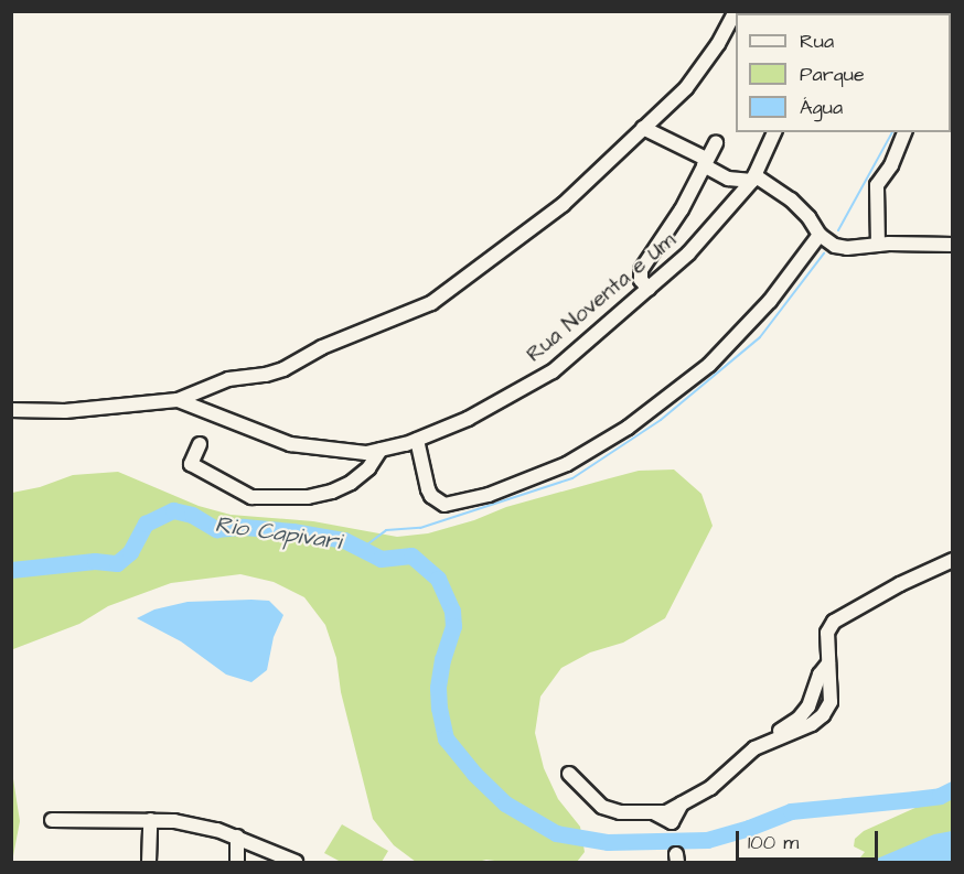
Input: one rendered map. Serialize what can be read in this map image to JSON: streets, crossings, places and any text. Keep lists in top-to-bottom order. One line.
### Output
{"streets":{"street":["Rua Noventa e Um"]},"water":["Rio Capivari"],"legend":["Rua","Parque","Água"],"scale_bar":"100 m"}
